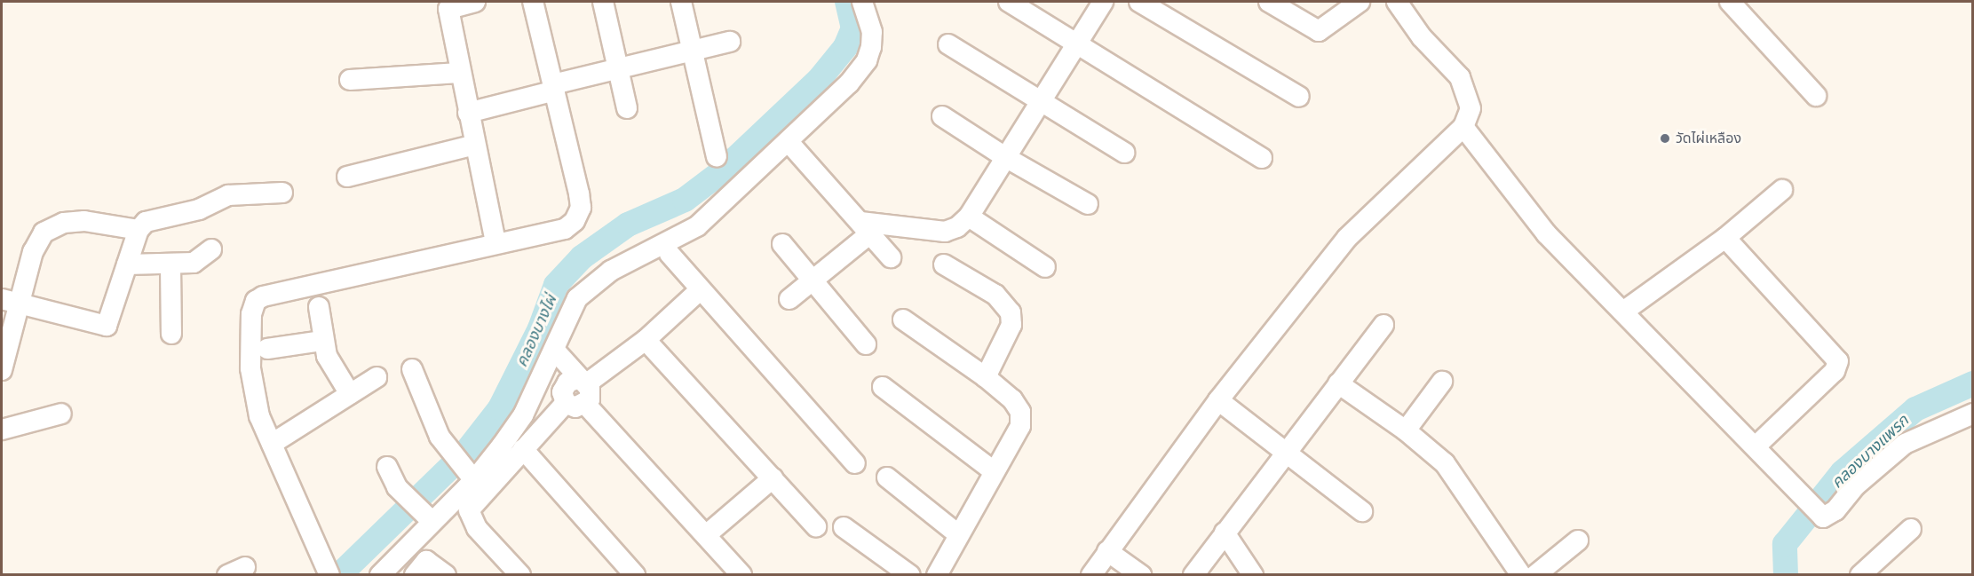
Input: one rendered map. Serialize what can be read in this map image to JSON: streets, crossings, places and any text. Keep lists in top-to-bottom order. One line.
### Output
{"water":["คลองบางไผ่","คลองบางแพรก"],"places":["วัดไผ่เหลือง"]}
